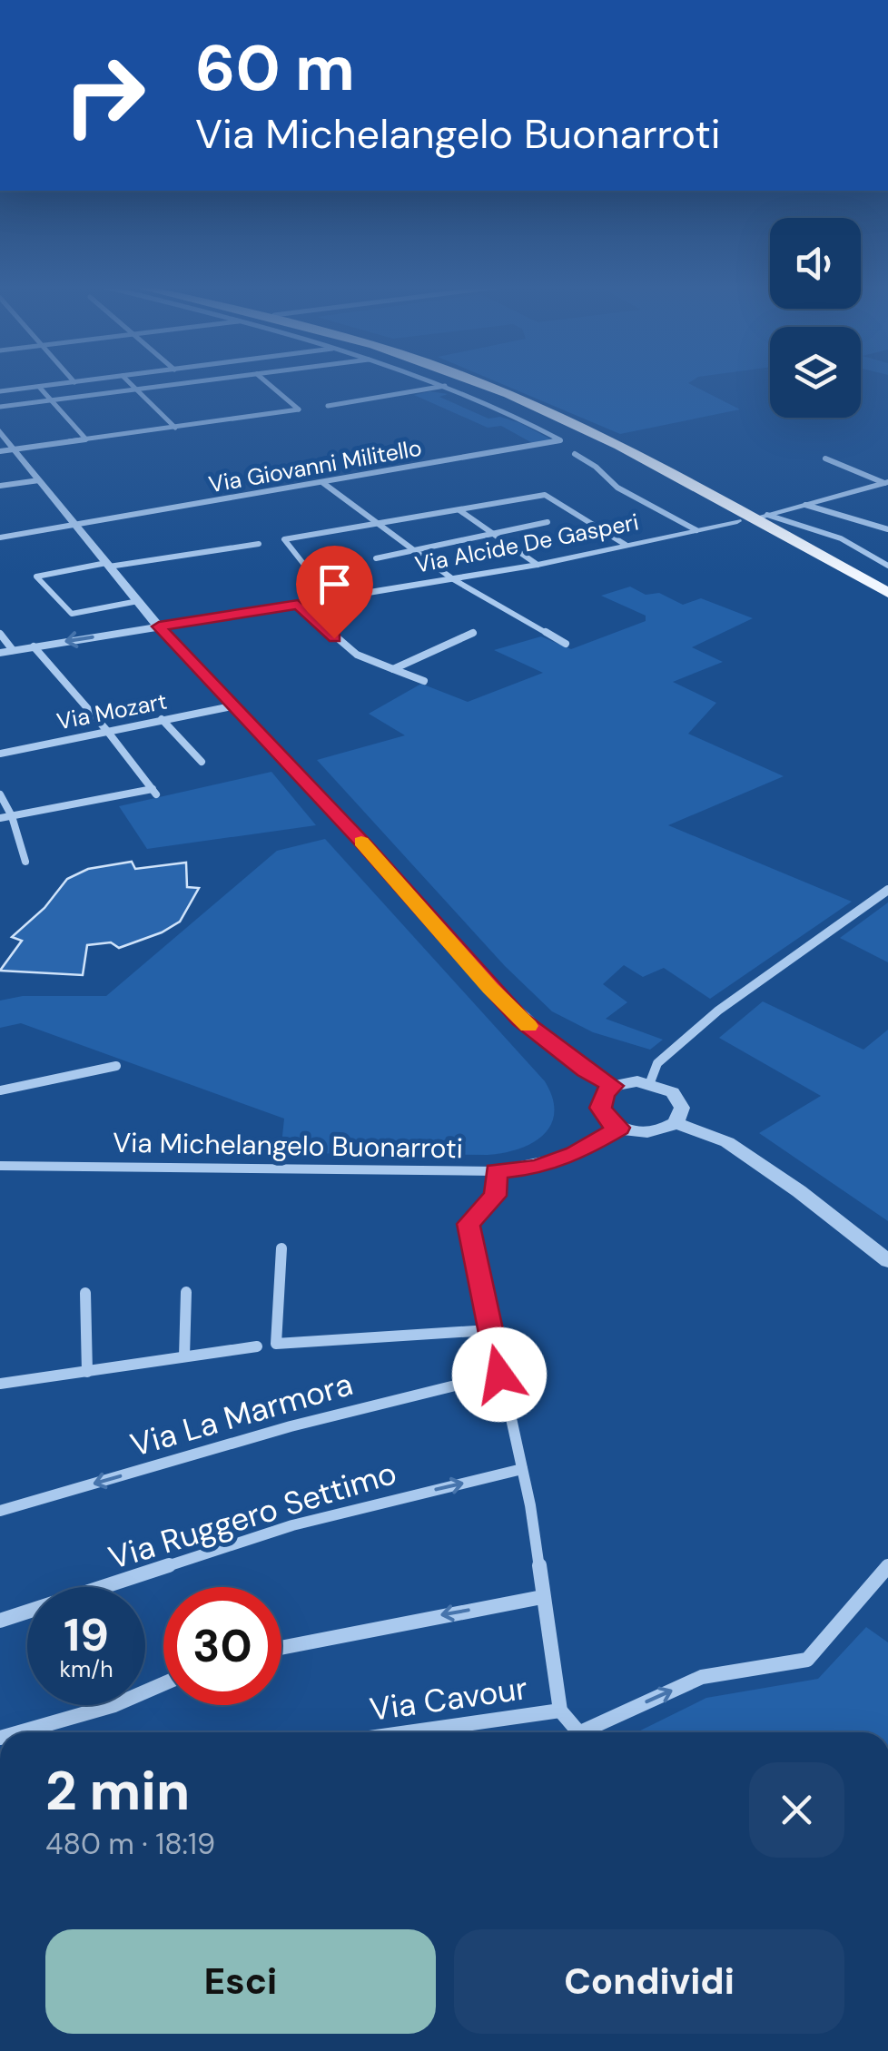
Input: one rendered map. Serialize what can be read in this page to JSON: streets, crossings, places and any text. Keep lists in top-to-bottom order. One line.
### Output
{"streets":{"street":["Via Giovanni Militello","Via Alcide De Gasperi","Via Mozart","Via Michelangelo Buonarroti","Via La Marmora","Via Ruggero Settimo","Via Cavour"]},"one_way":["Via La Marmora","Via Ruggero Settimo"],"page":{"turn":["60 m","Via Michelangelo Buonarroti"],"speed":"19 km/h","limit":"30","heading":["2 min","480 m · 18:19"],"buttons":["Esci","Condividi"]}}
